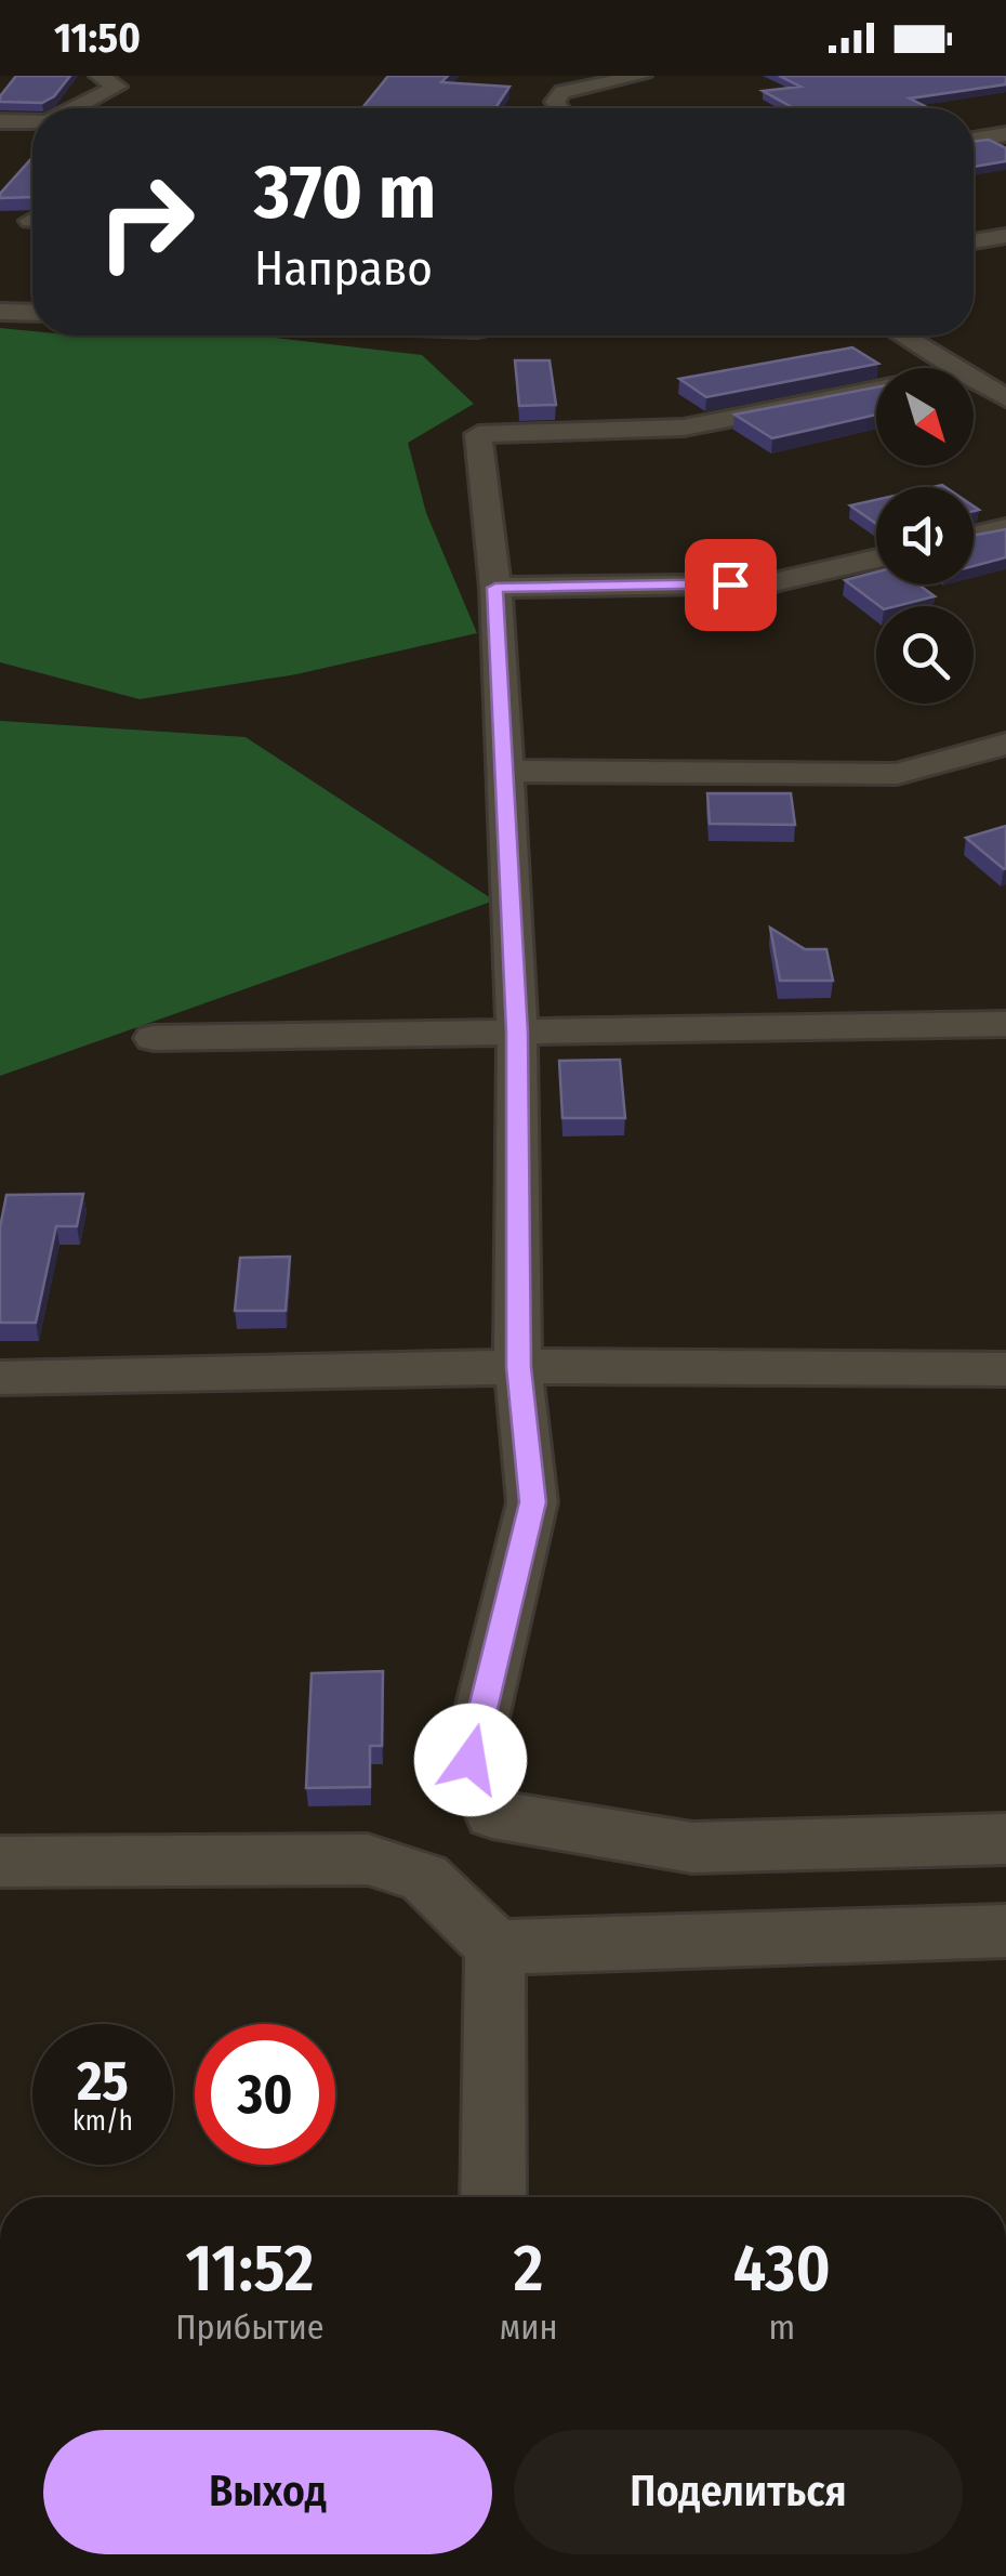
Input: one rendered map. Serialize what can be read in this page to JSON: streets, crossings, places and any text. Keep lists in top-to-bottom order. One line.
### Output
{"north":"bottom right","page":{"status":"11:50","turn":["370 m","Направо"],"speed":"25 km/h","limit":"30","eta":["11:52","Прибытие","2","мин","430","m"],"buttons":["Выход","Поделиться"]}}
